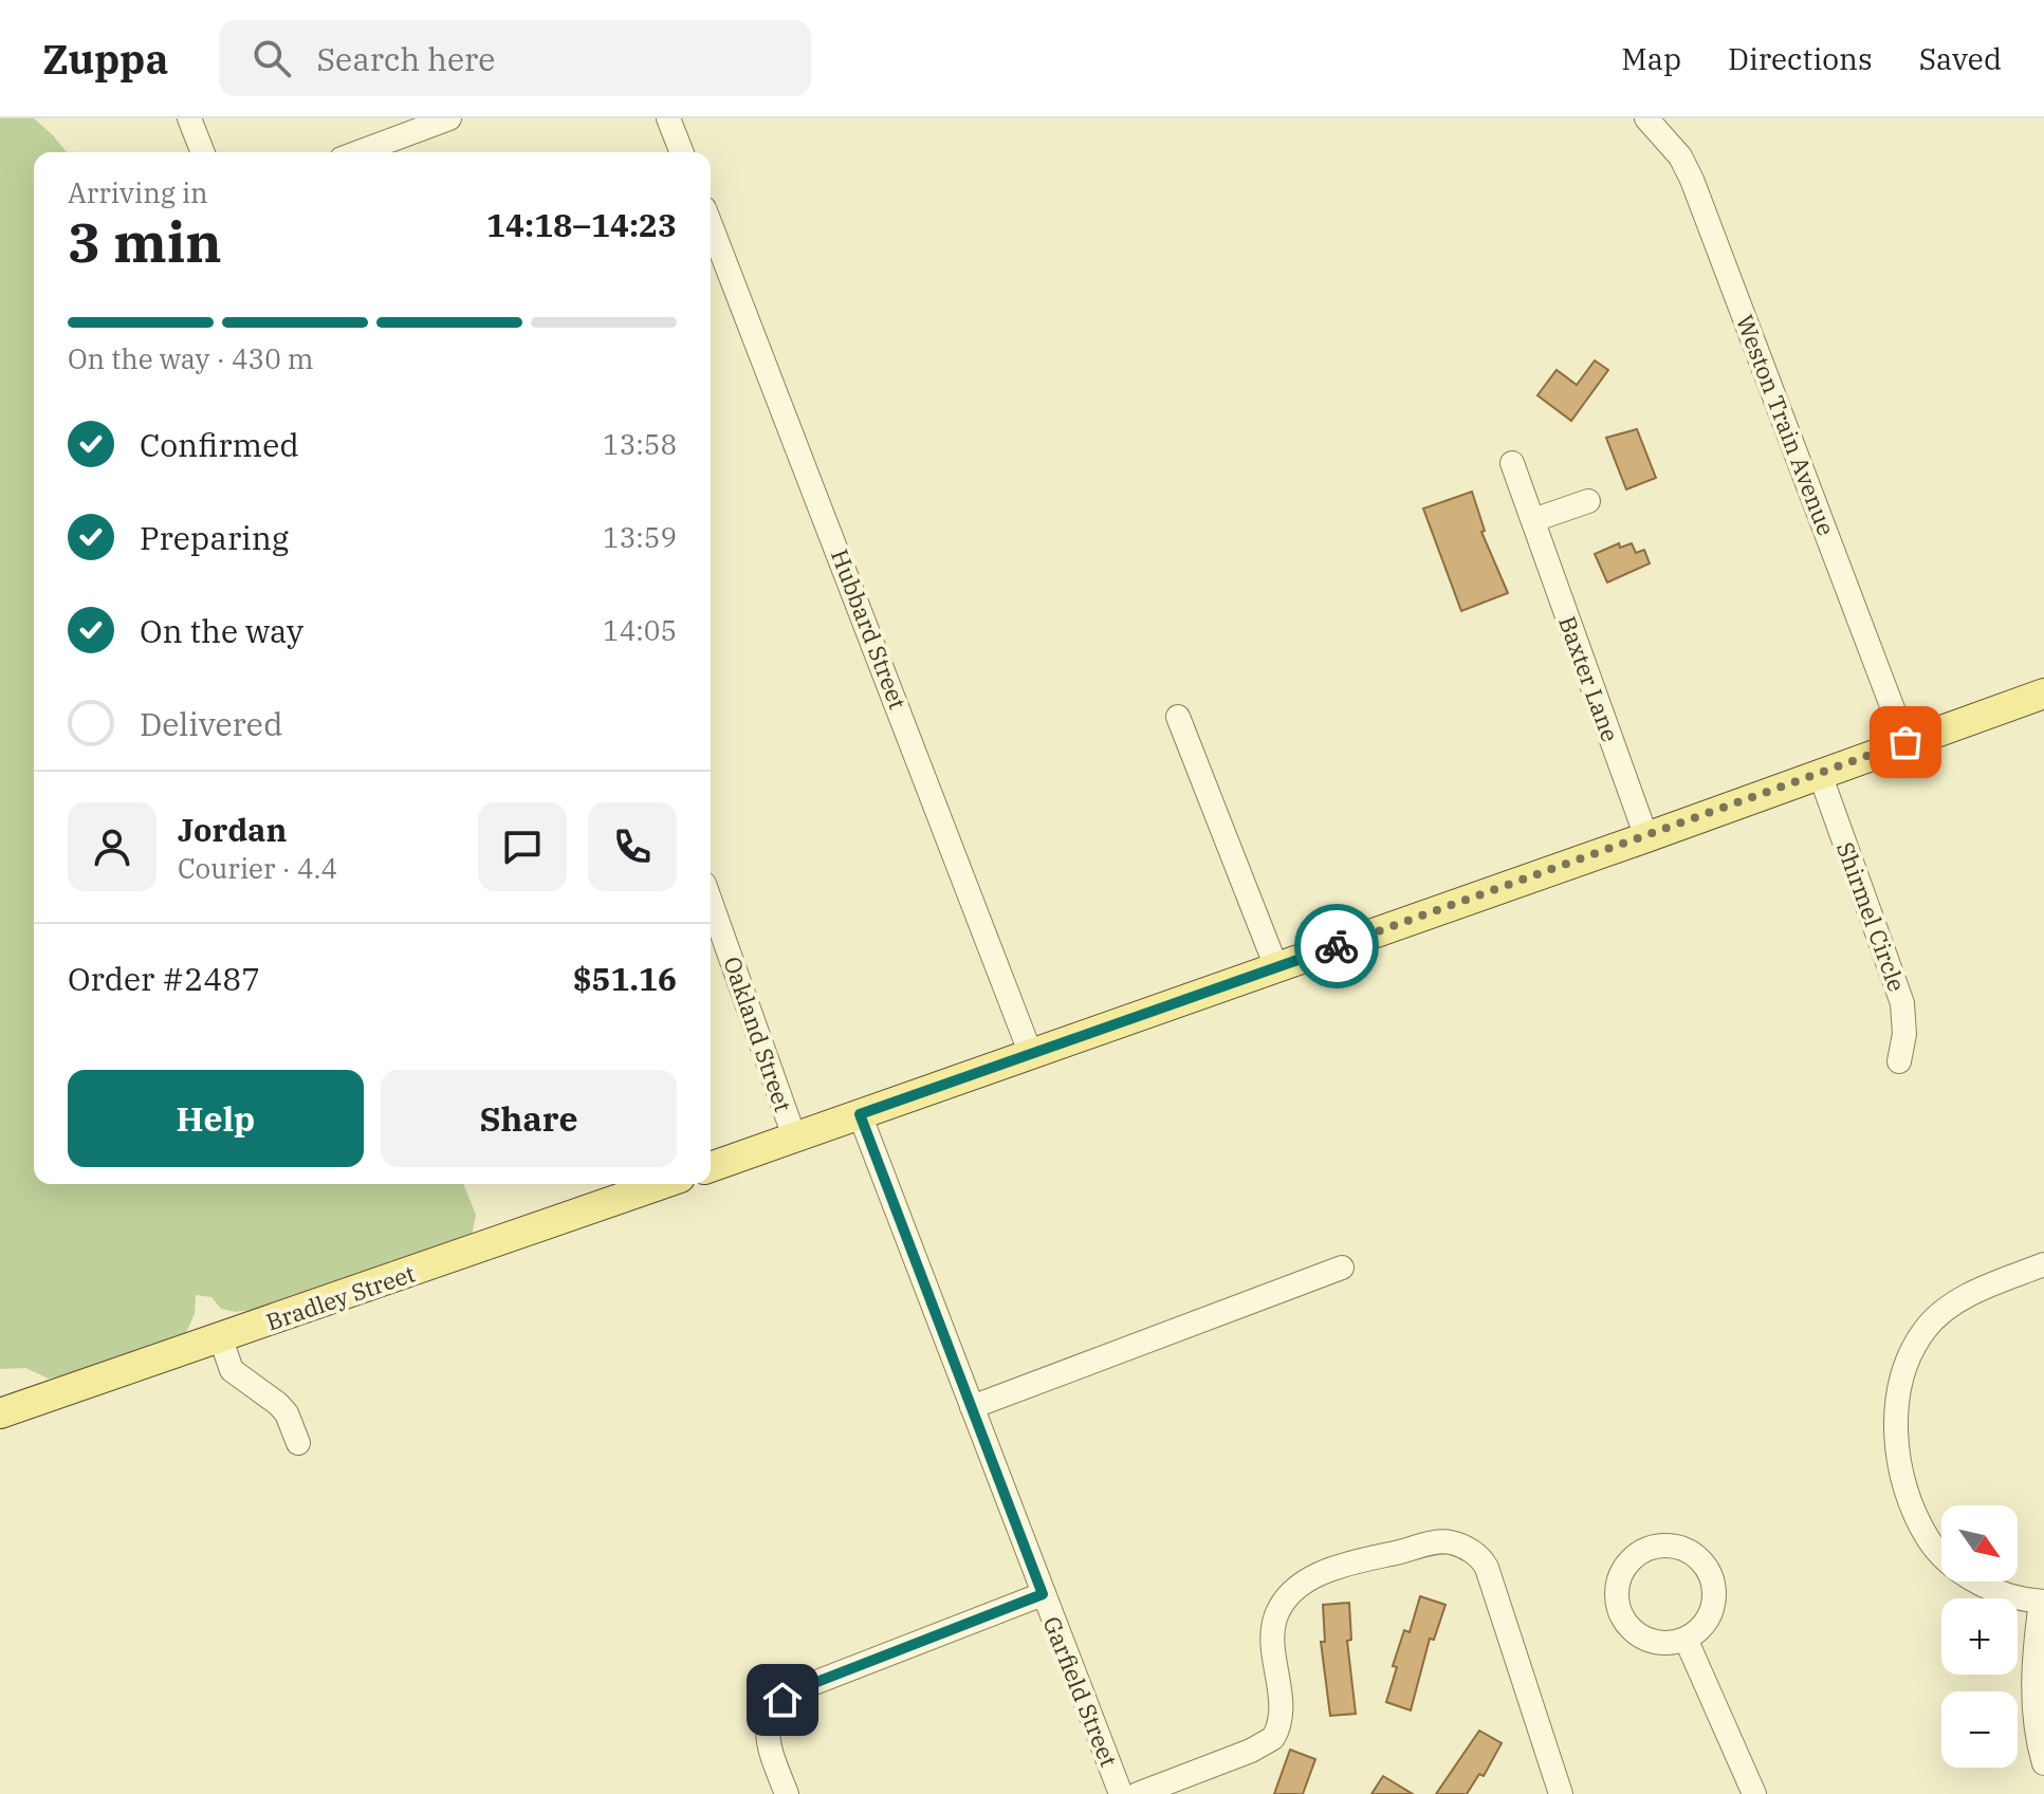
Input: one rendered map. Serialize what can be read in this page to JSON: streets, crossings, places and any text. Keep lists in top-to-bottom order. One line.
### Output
{"streets":{"main road":["Bradley Street"],"street":["Weston Train Avenue","Hubbard Street","Baxter Lane","Shirmel Circle","Oakland Street","Garfield Street"]},"north":"bottom right","page":{"header":"Zuppa","search":"Search here","nav":["Map","Directions","Saved"],"heading":["3 min","Arriving in","14:18–14:23"],"panel":["Jordan","Courier · 4.4","Order #2487","$51.16"],"bar":"On the way · 430 m","list":[["Confirmed","13:58"],["Preparing","13:59"],["On the way","14:05"],"Delivered"],"buttons":["Help","Share"],"map_buttons":["+","−"]}}
